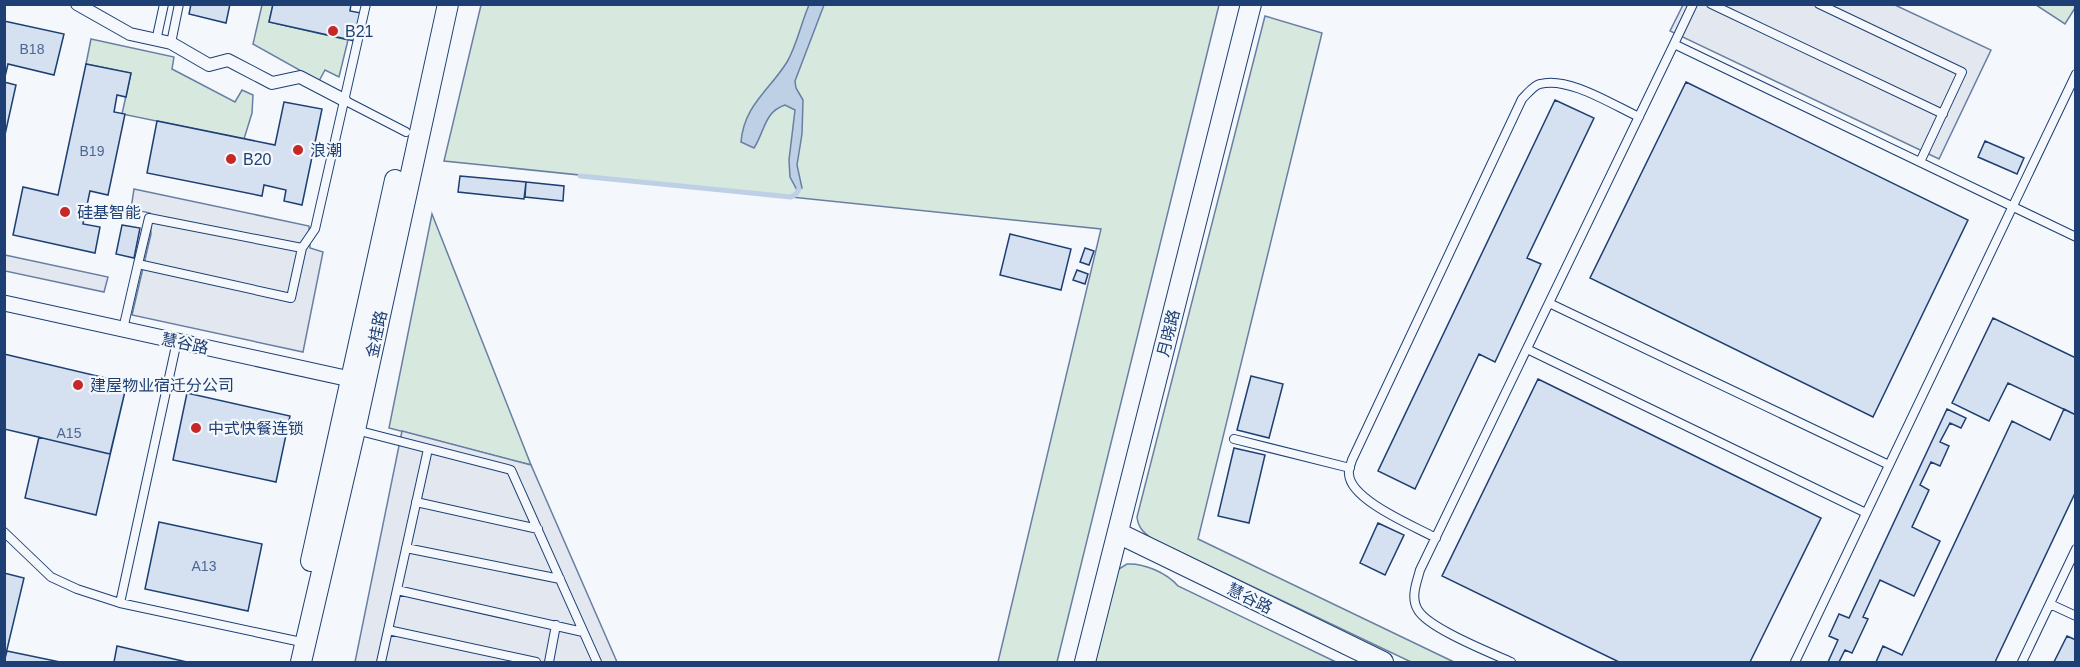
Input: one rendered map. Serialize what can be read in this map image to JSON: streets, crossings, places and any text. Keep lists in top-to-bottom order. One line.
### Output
{"streets":{"street":["月晓路","金桂路","慧谷路"]},"crossings":[["月晓路","慧谷路"],["金桂路","慧谷路"]],"places":["B21","浪潮","B20","硅基智能","建屋物业宿迁分公司","中式快餐连锁"],"house_numbers":["B18","B19","A15","A13"]}
